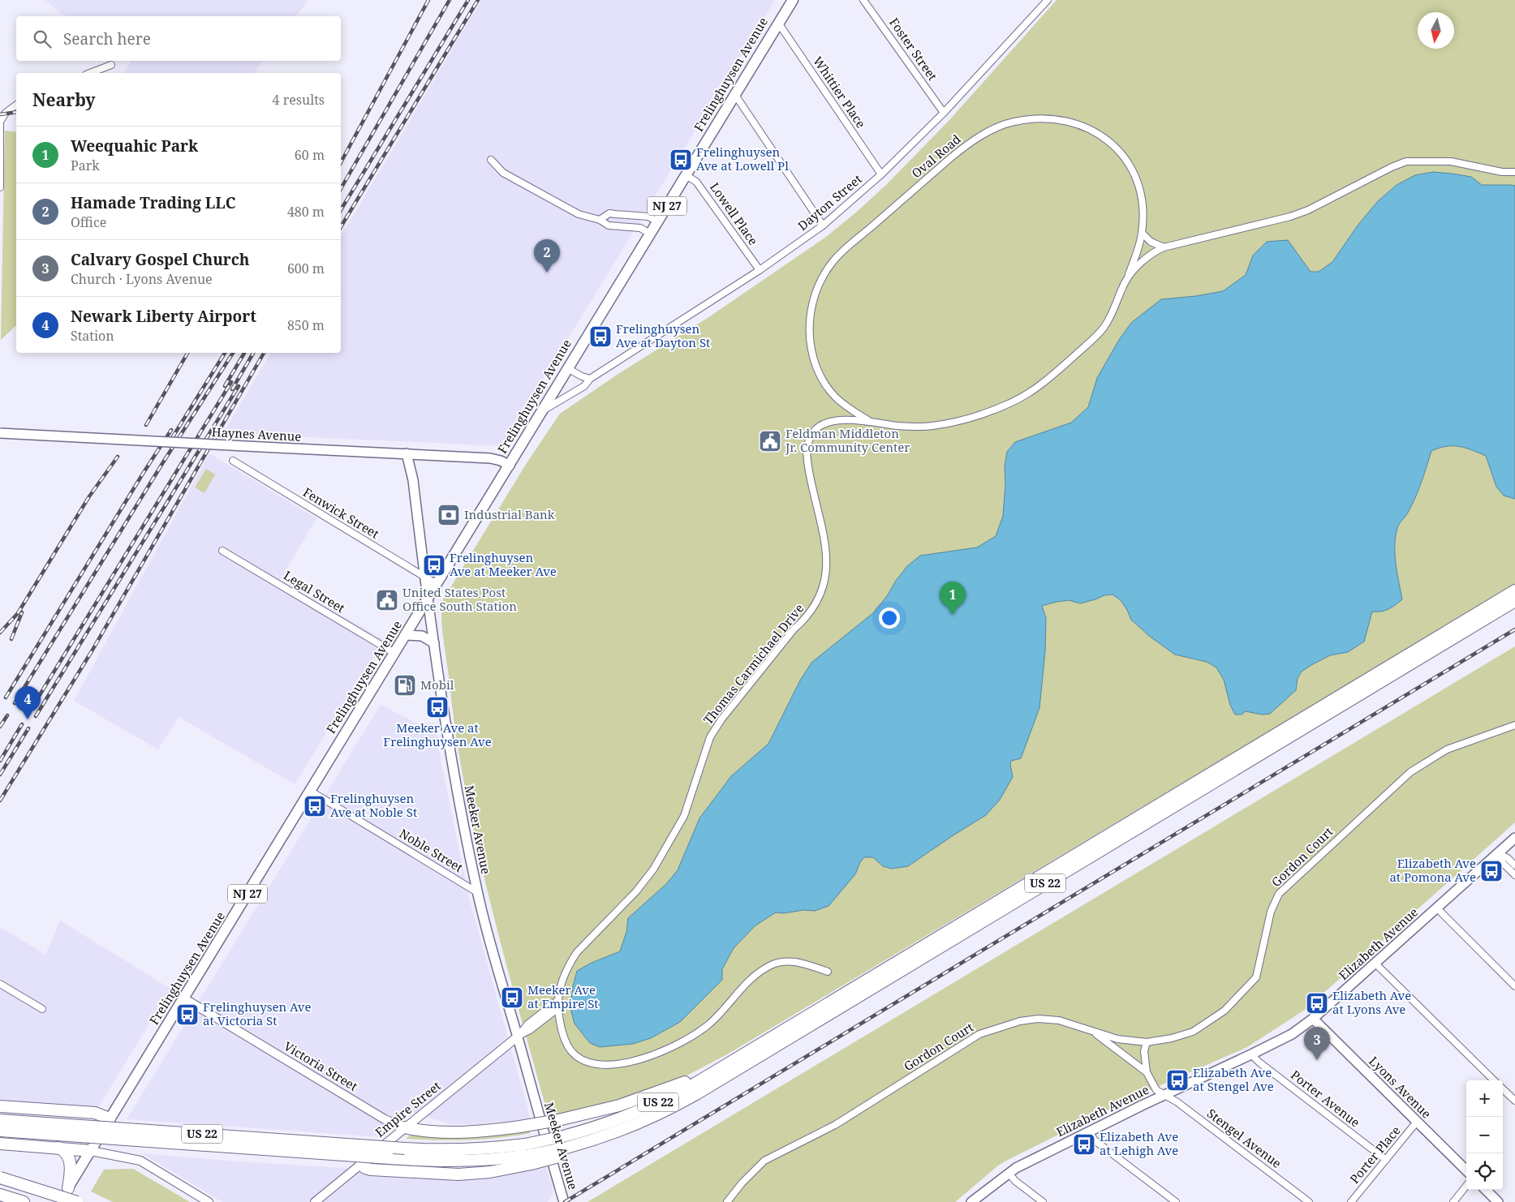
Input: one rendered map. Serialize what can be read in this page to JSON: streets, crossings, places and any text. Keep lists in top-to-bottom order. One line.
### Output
{"streets":{"highway":["US 22"],"main road":["Frelinghuysen Avenue","NJ 27","Haynes Avenue","Meeker Avenue","Elizabeth Avenue","Lyons Avenue"],"street":["Foster Street","Whittier Place","Oval Road","Dayton Street","Lowell Place","Fenwick Street","Legal Street","Thomas Carmichael Drive","Noble Street","Gordon Court","Victoria Street","Porter Avenue","Empire Street","Stengel Avenue","Porter Place"]},"crossings":[["Foster Street","Dayton Street"],["Frelinghuysen Avenue","Whittier Place"],["Frelinghuysen Avenue","Dayton Street"],["Frelinghuysen Avenue","Lowell Place"],["Frelinghuysen Avenue","Haynes Avenue"],["Frelinghuysen Avenue","Fenwick Street"],["Frelinghuysen Avenue","Legal Street"],["Frelinghuysen Avenue","Meeker Avenue"],["Frelinghuysen Avenue","Noble Street"],["Frelinghuysen Avenue","Victoria Street"],["Whittier Place","Dayton Street"],["Oval Road","Thomas Carmichael Drive"],["Dayton Street","Lowell Place"],["Haynes Avenue","Meeker Avenue"],["Fenwick Street","Meeker Avenue"],["Meeker Avenue","Noble Street"],["Meeker Avenue","Empire Street"],["Elizabeth Avenue","Lyons Avenue"],["Elizabeth Avenue","Porter Avenue"],["Elizabeth Avenue","Stengel Avenue"],["Victoria Street","Empire Street"],["Lyons Avenue","Porter Place"],["Porter Avenue","Porter Place"]],"places":{"bus stop":["Frelinghuysen Ave at Lowell Pl","Frelinghuysen Ave at Dayton St","Frelinghuysen Ave at Meeker Ave","Meeker Ave at Frelinghuysen Ave","Frelinghuysen Ave at Noble St","Elizabeth Ave at Pomona Ave","Meeker Ave at Empire St","Elizabeth Ave at Lyons Ave","Frelinghuysen Ave at Victoria St","Elizabeth Ave at Stengel Ave","Elizabeth Ave at Lehigh Ave"],"public building":["Feldman Middleton Jr. Community Center","United States Post Office South Station"],"bank":["Industrial Bank"],"fuel station":["Mobil"]},"north":"bottom","page":{"search":"Search here","heading":["Nearby","4 results"],"list":[{"mark":"1","name":"Weequahic Park","note":"Park","value":"60 m"},{"mark":"2","name":"Hamade Trading LLC","note":"Office","value":"480 m"},{"mark":"3","name":"Calvary Gospel Church","note":"Church · Lyons Avenue","value":"600 m"},{"mark":"4","name":"Newark Liberty Airport","note":"Station","value":"850 m"}],"pins":["2","1","4","3"],"map_buttons":["+","−"]}}
